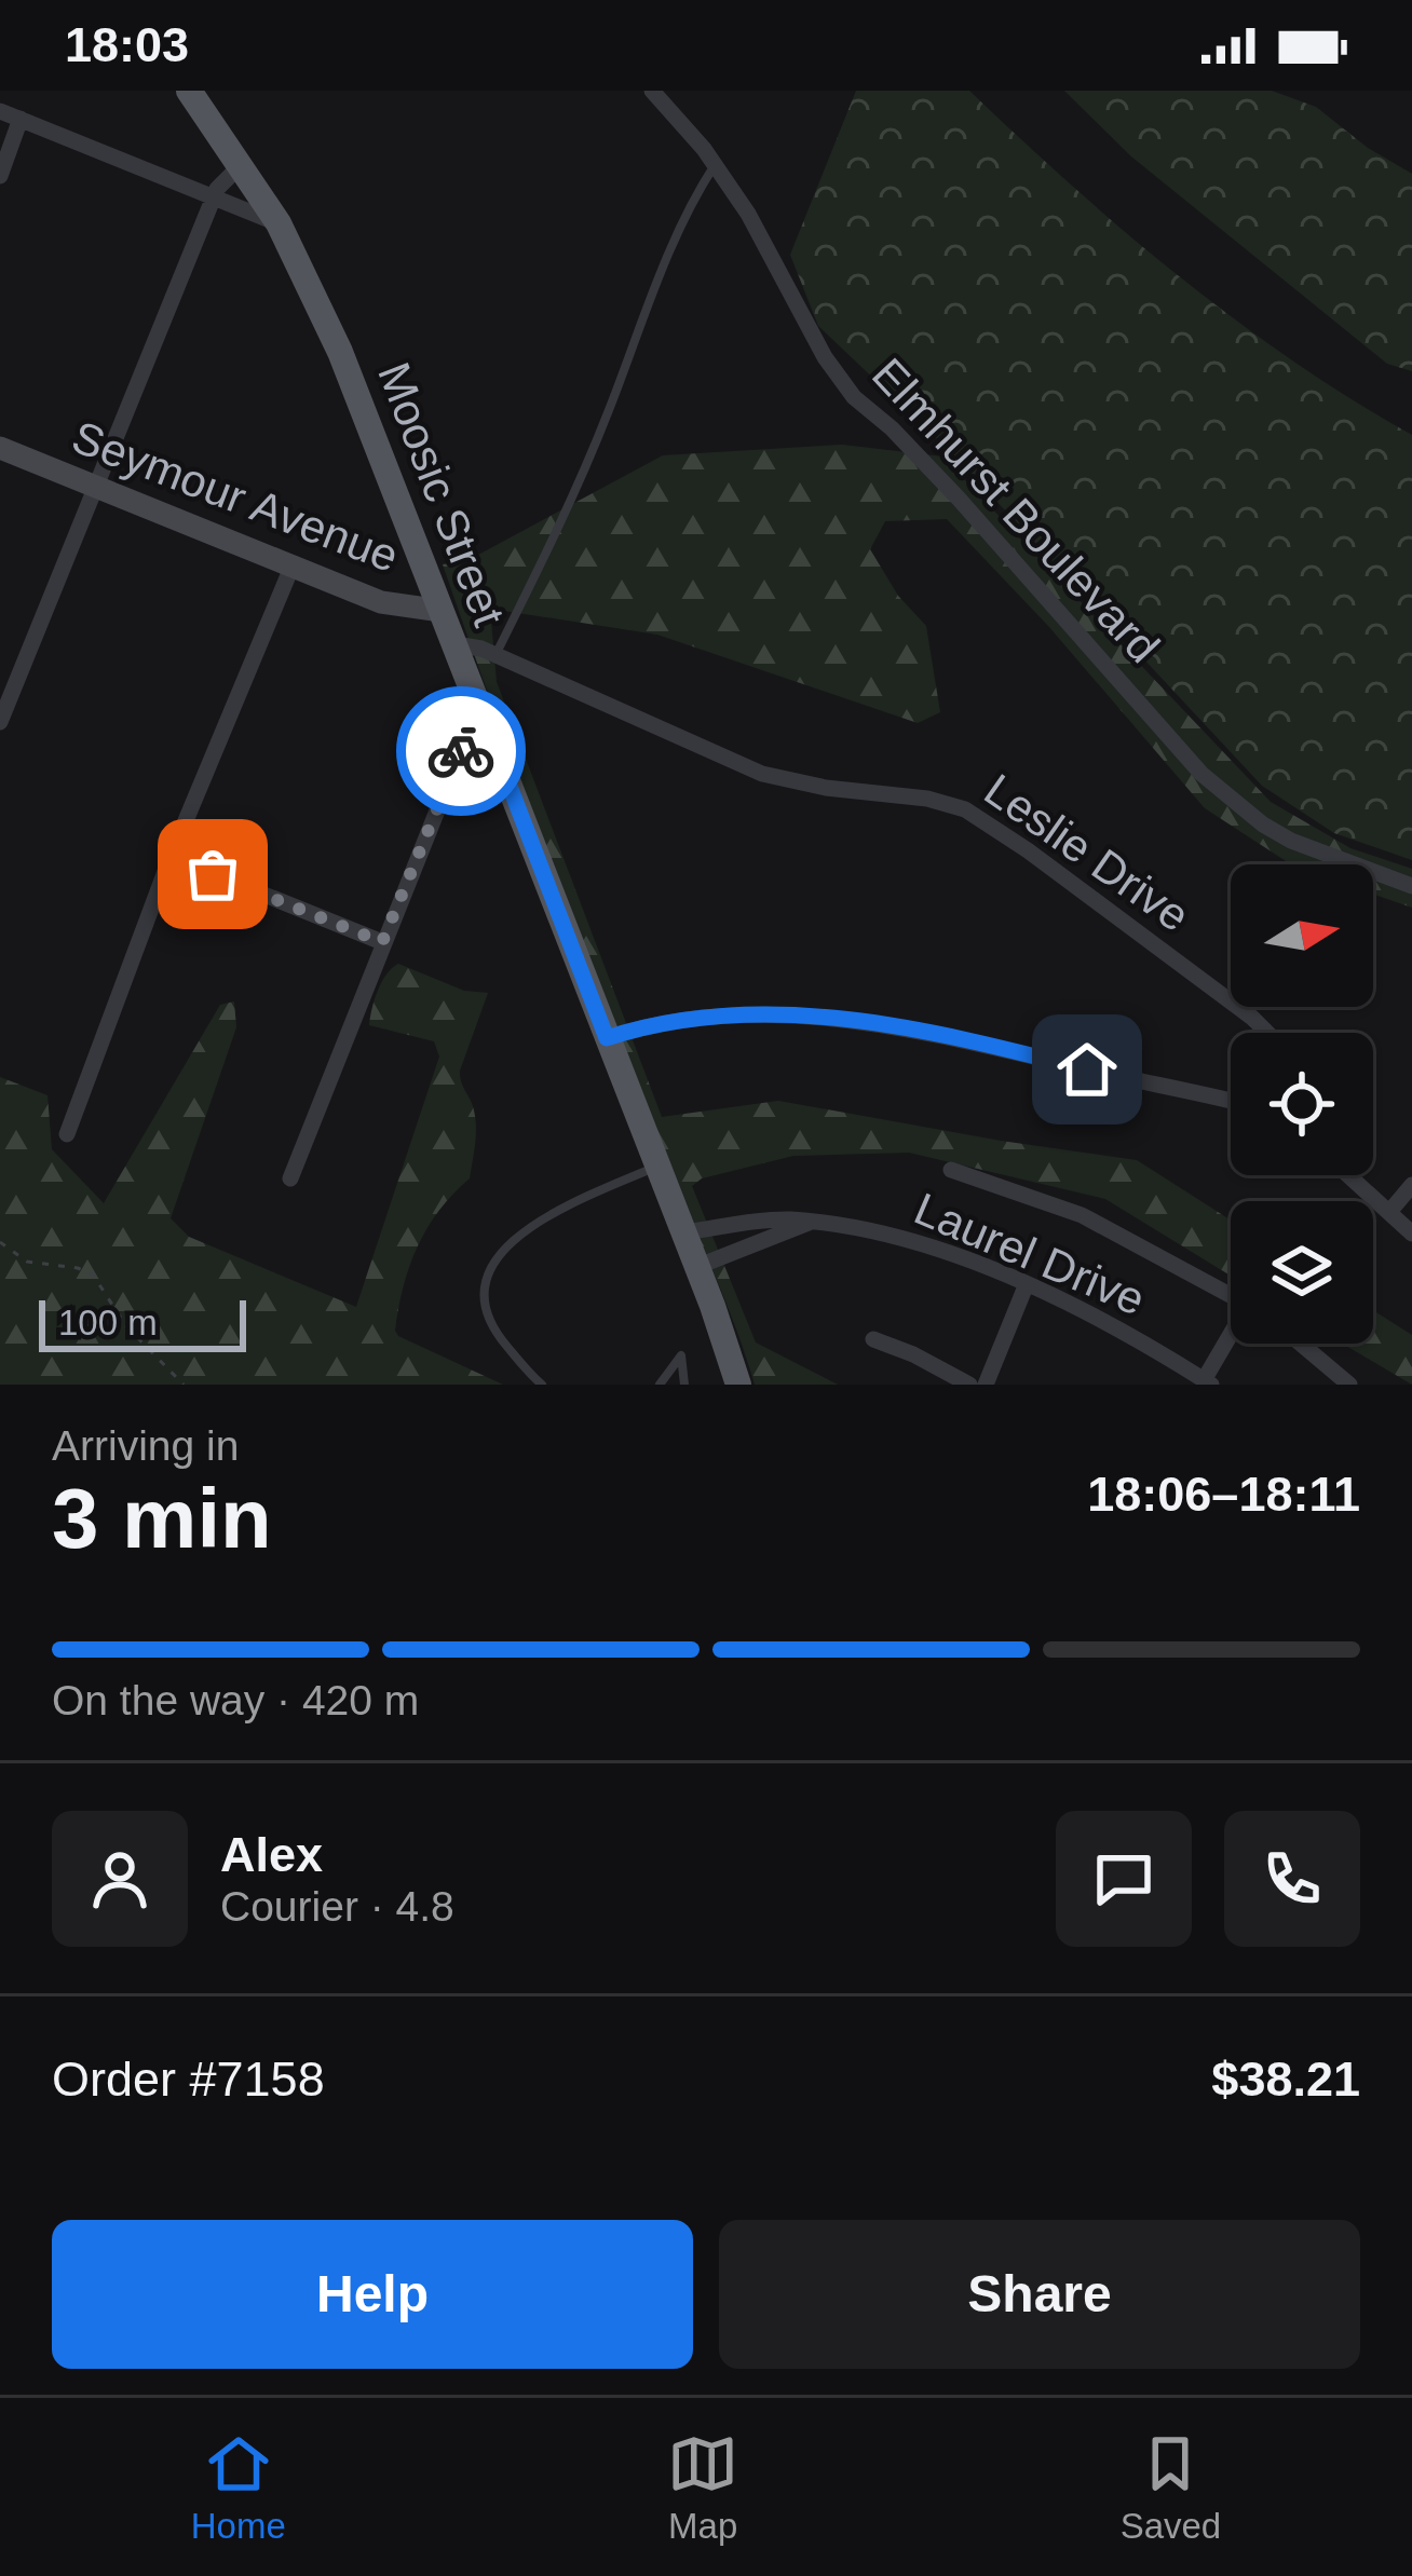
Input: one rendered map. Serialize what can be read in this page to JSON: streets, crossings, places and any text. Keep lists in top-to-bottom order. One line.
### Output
{"streets":{"main road":["Moosic Street"],"street":["Seymour Avenue","Elmhurst Boulevard","Leslie Drive","Laurel Drive"]},"crossings":[["Moosic Street","Seymour Avenue"],["Moosic Street","Leslie Drive"],["Moosic Street","Laurel Drive"]],"scale_bar":"100 m","north":"right","page":{"status":"18:03","scale":"100 m","heading":["3 min","Arriving in","18:06–18:11"],"panel":["Alex","Courier · 4.8","Order #7158","$38.21"],"bar":"On the way · 420 m","buttons":["Help","Share"],"tabs":["Home","Map","Saved"]}}
